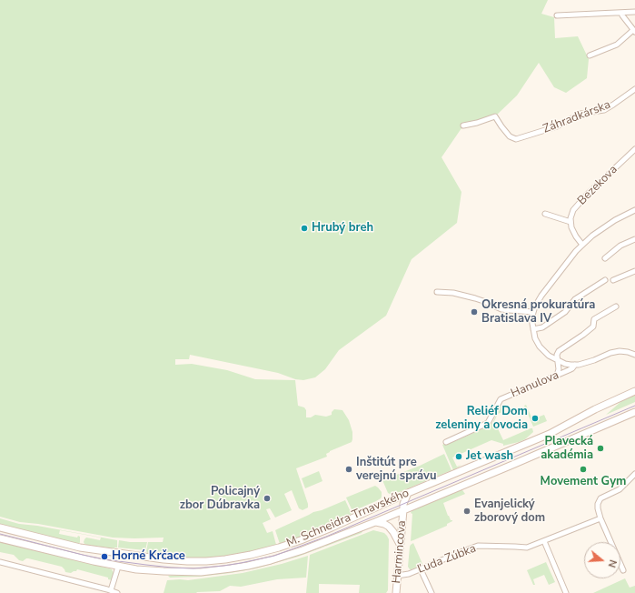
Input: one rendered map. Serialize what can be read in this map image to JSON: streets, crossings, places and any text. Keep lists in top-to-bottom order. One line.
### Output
{"streets":{"main road":["M. Schneidra Trnavského","Harmincova"],"street":["Záhradkárska","Bezekova","Hanulova","Ľuda Zúbka"]},"crossings":[["M. Schneidra Trnavského","Harmincova"],["Harmincova","Ľuda Zúbka"]],"places":["Hrubý breh","Okresná prokuratúra Bratislava IV","Reliéf Dom zeleniny a ovocia","Plavecká akadémia","Jet wash","Inštitút pre verejnú správu","Movement Gym","Policajný zbor Dúbravka","Evanjelický zborový dom","Horné Krčace"],"north":"right"}
